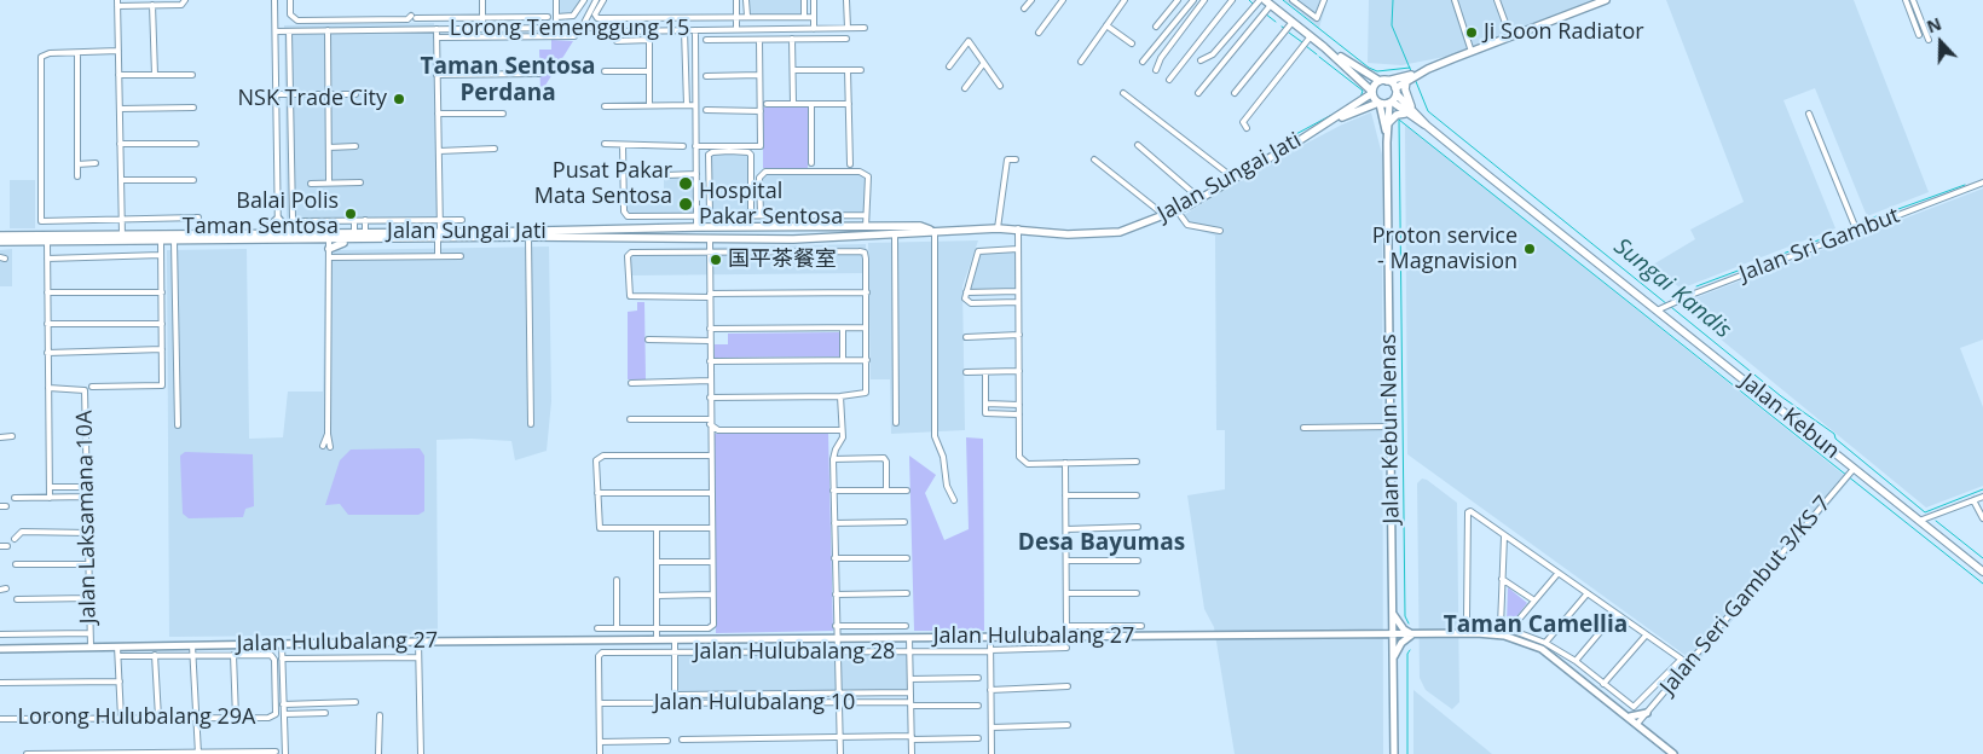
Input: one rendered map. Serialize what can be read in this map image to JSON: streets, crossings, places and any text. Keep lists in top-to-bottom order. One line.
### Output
{"streets":{"main road":["Jalan Sungai Jati","Jalan Kebun"],"street":["Lorong Temenggung 15","Jalan Sri Gambut","Jalan Kebun Nenas","Jalan Laksamana 10A","Jalan Seri Gambut 3/KS 7","Jalan Hulubalang 27","Jalan Hulubalang 28","Jalan Hulubalang 10","Lorong Hulubalang 29A"]},"crossings":[["Jalan Sri Gambut","Jalan Kebun"],["Jalan Kebun","Jalan Kebun Nenas"],["Jalan Kebun","Jalan Seri Gambut 3/KS 7"],["Jalan Kebun Nenas","Jalan Hulubalang 27"],["Jalan Laksamana 10A","Jalan Hulubalang 27"],["Jalan Hulubalang 28","Jalan Hulubalang 10"]],"districts":["Taman Sentosa Perdana","Desa Bayumas","Taman Camellia"],"water":["Sungai Kandis"],"places":["Ji Soon Radiator","NSK Trade City","Pusat Pakar Mata Sentosa","Hospital Pakar Sentosa","Balai Polis Taman Sentosa","Proton service - Magnavision","国平茶餐室"],"north":"top"}
